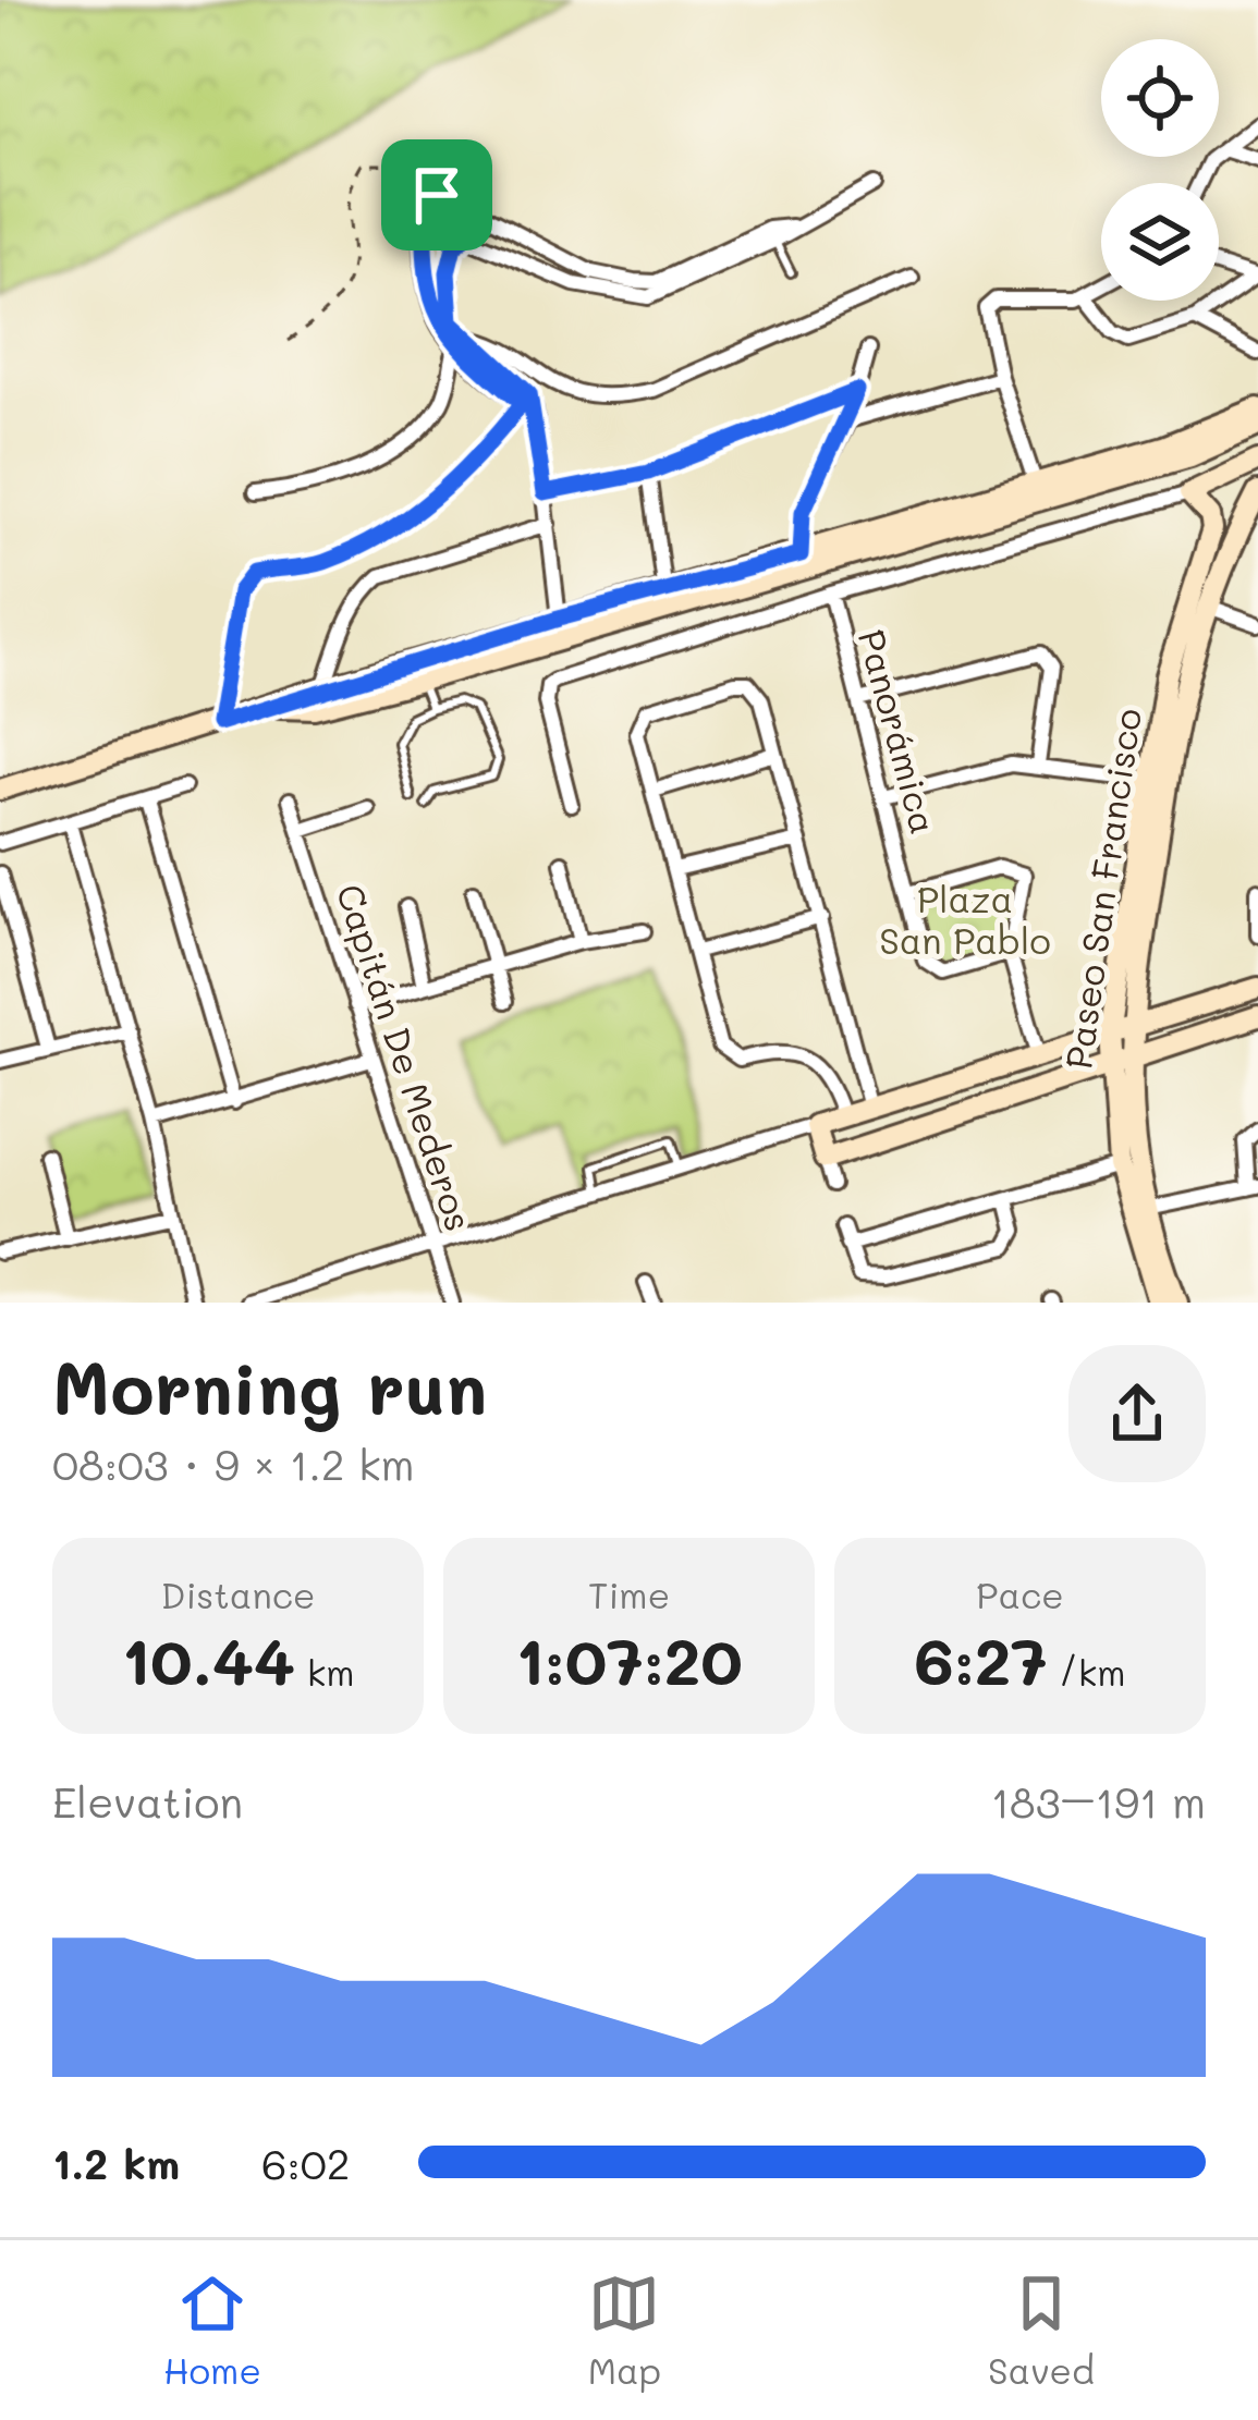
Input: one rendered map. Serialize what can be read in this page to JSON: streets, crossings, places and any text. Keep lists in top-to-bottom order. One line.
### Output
{"streets":{"street":["Panorámica","Paseo San Francisco","Capitán De Mederos"]},"parks":["Plaza San Pablo"],"page":{"heading":["Morning run","08:03 · 9 × 1.2 km"],"stats":[["Distance","10.44 km"],["Time","1:07:20"],["Pace","6:27 /km"]],"chart":["Elevation","183–191 m"],"list":[{"name":"1.2 km","note":"6:02"}],"tabs":["Home","Map","Saved"]}}
